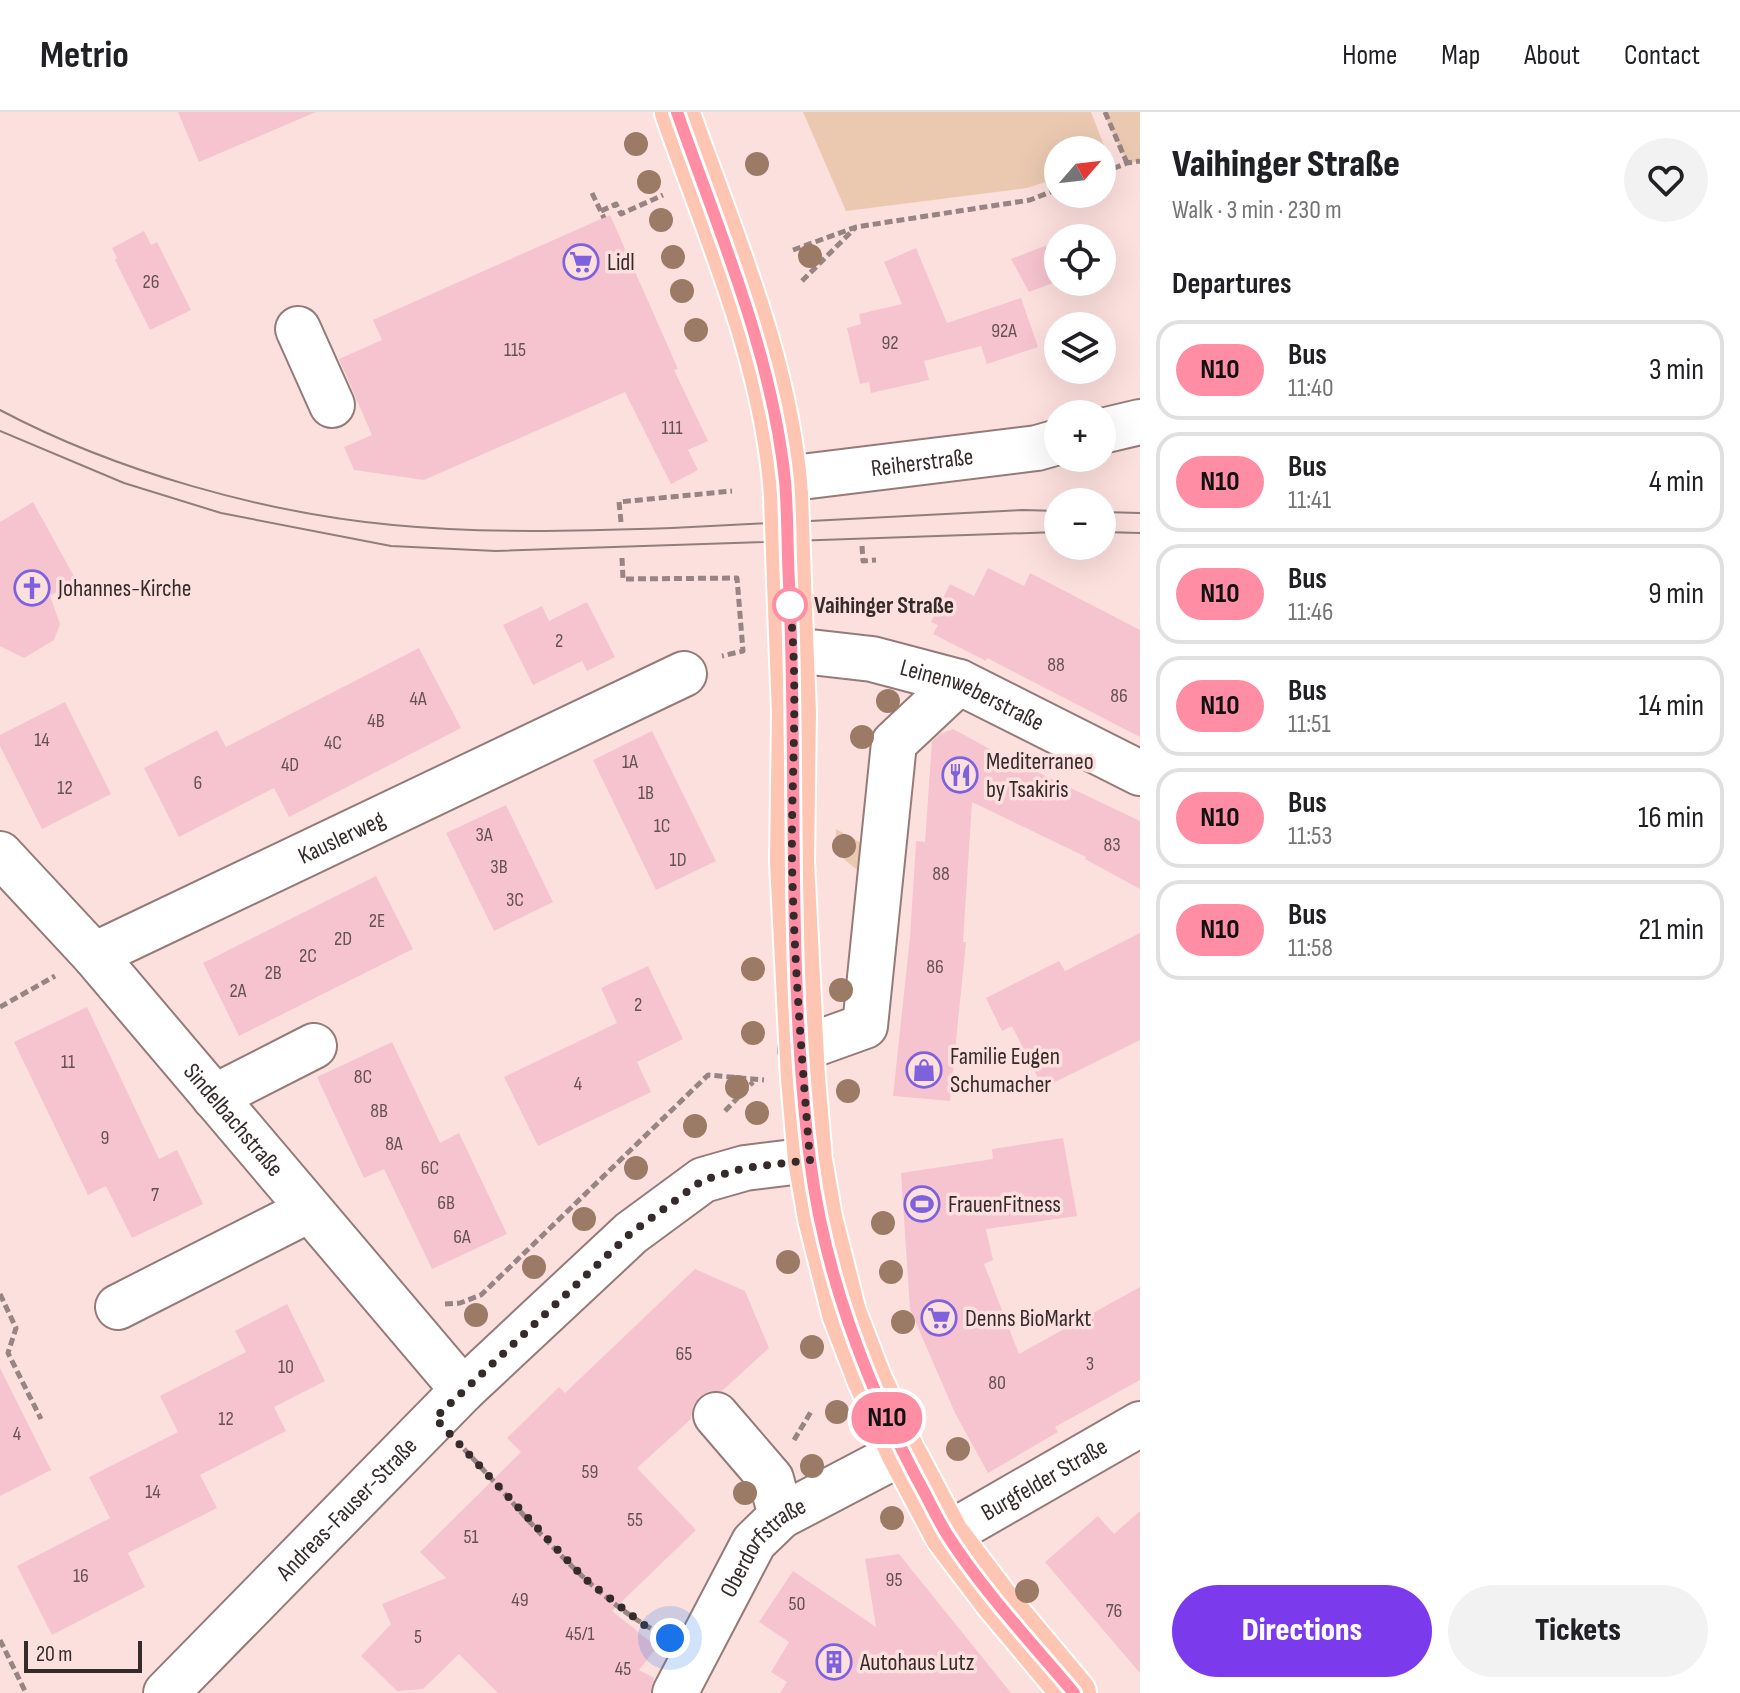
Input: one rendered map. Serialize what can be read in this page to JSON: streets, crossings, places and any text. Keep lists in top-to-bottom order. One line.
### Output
{"streets":{"street":["Reiherstraße","Leinenweberstraße","Kauslerweg","Sindelbachstraße","Burgfelder Straße","Andreas-Fauser-Straße","Oberdorfstraße"]},"crossings":[["Kauslerweg","Sindelbachstraße"],["Sindelbachstraße","Andreas-Fauser-Straße"]],"places":{"supermarket":["Lidl","Denns BioMarkt"],"church":["Johannes-Kirche"],"other":["Vaihinger Straße"],"restaurant":["Mediterraneo by Tsakiris"],"shop":["Familie Eugen Schumacher"],"sports":["FrauenFitness"],"building":["Autohaus Lutz"]},"lines":["bus line N10"],"house_numbers":["26","92A","92","115","111","2","88","86","4A","4B","14","4C","1A","4D","6","12","1B","1C","3A","83","1D","3B","88","3C","2E","2D","2C","86","2B","2A","2","11","8C","4","8B","9","8A","6C","7","6B","6A","65","3","10","80","12","4","59","14","55","51","16","95","49","50","76","45/1","5","45"],"scale_bar":"20 m","north":"top right","page":{"header":"Metrio","nav":["Home","Map","About","Contact"],"on_map":"N10","heading":[["Vaihinger Straße","Walk · 3 min · 230 m"],"Departures"],"map_buttons":["+","−"],"list":[{"mark":"N10","name":"Bus","note":"11:40","value":"3 min"},{"mark":"N10","name":"Bus","note":"11:41","value":"4 min"},{"mark":"N10","name":"Bus","note":"11:46","value":"9 min"},{"mark":"N10","name":"Bus","note":"11:51","value":"14 min"},{"mark":"N10","name":"Bus","note":"11:53","value":"16 min"},{"mark":"N10","name":"Bus","note":"11:58","value":"21 min"}],"buttons":["Directions","Tickets"],"scale":"20 m"}}
